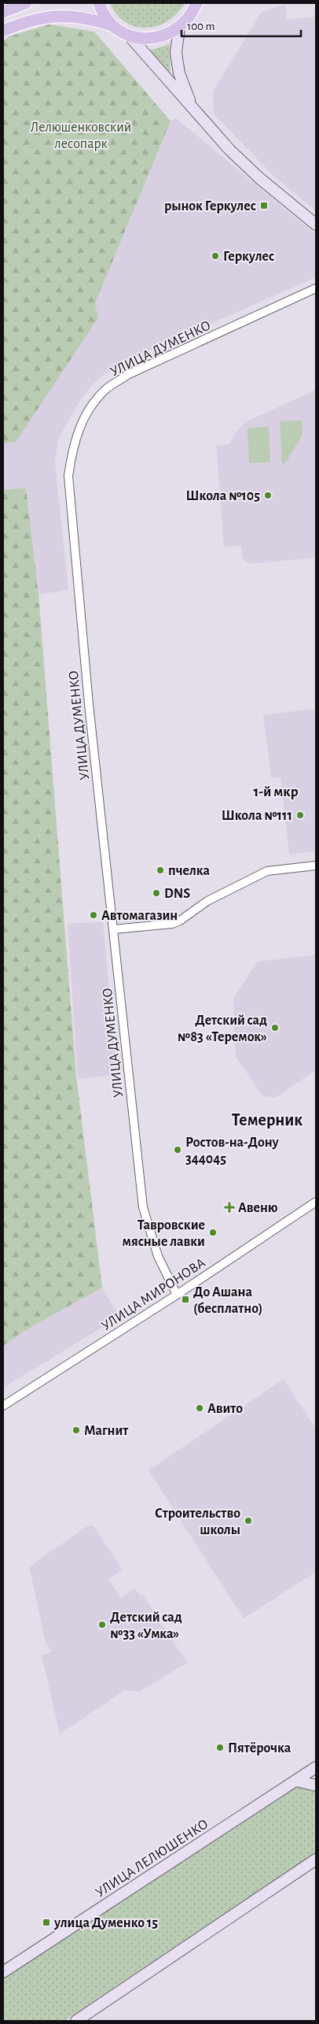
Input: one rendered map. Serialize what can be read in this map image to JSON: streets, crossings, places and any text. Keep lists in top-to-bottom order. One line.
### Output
{"streets":{"street":["УЛИЦА ДУМЕНКО","УЛИЦА МИРОНОВА","УЛИЦА ЛЕЛЮШЕНКО"]},"crossings":[["УЛИЦА ДУМЕНКО","УЛИЦА МИРОНОВА"]],"districts":["1-й мкр","Темерник"],"parks":["Лелюшенковский лесопарк"],"places":{"transit":["рынок Геркулес","До Ашана (бесплатно)","улица Думенко 15"],"other":["Геркулес","Школа №105","Школа №111","пчелка","DNS","Автомагазин","Детский сад №83 «Теремок»","Ростов-на-Дону 344045","Тавровские мясные лавки","Авито","Магнит","Строительство школы","Детский сад №33 «Умка»","Пятёрочка"],"health":["Авеню"]},"scale_bar":"100 m"}
